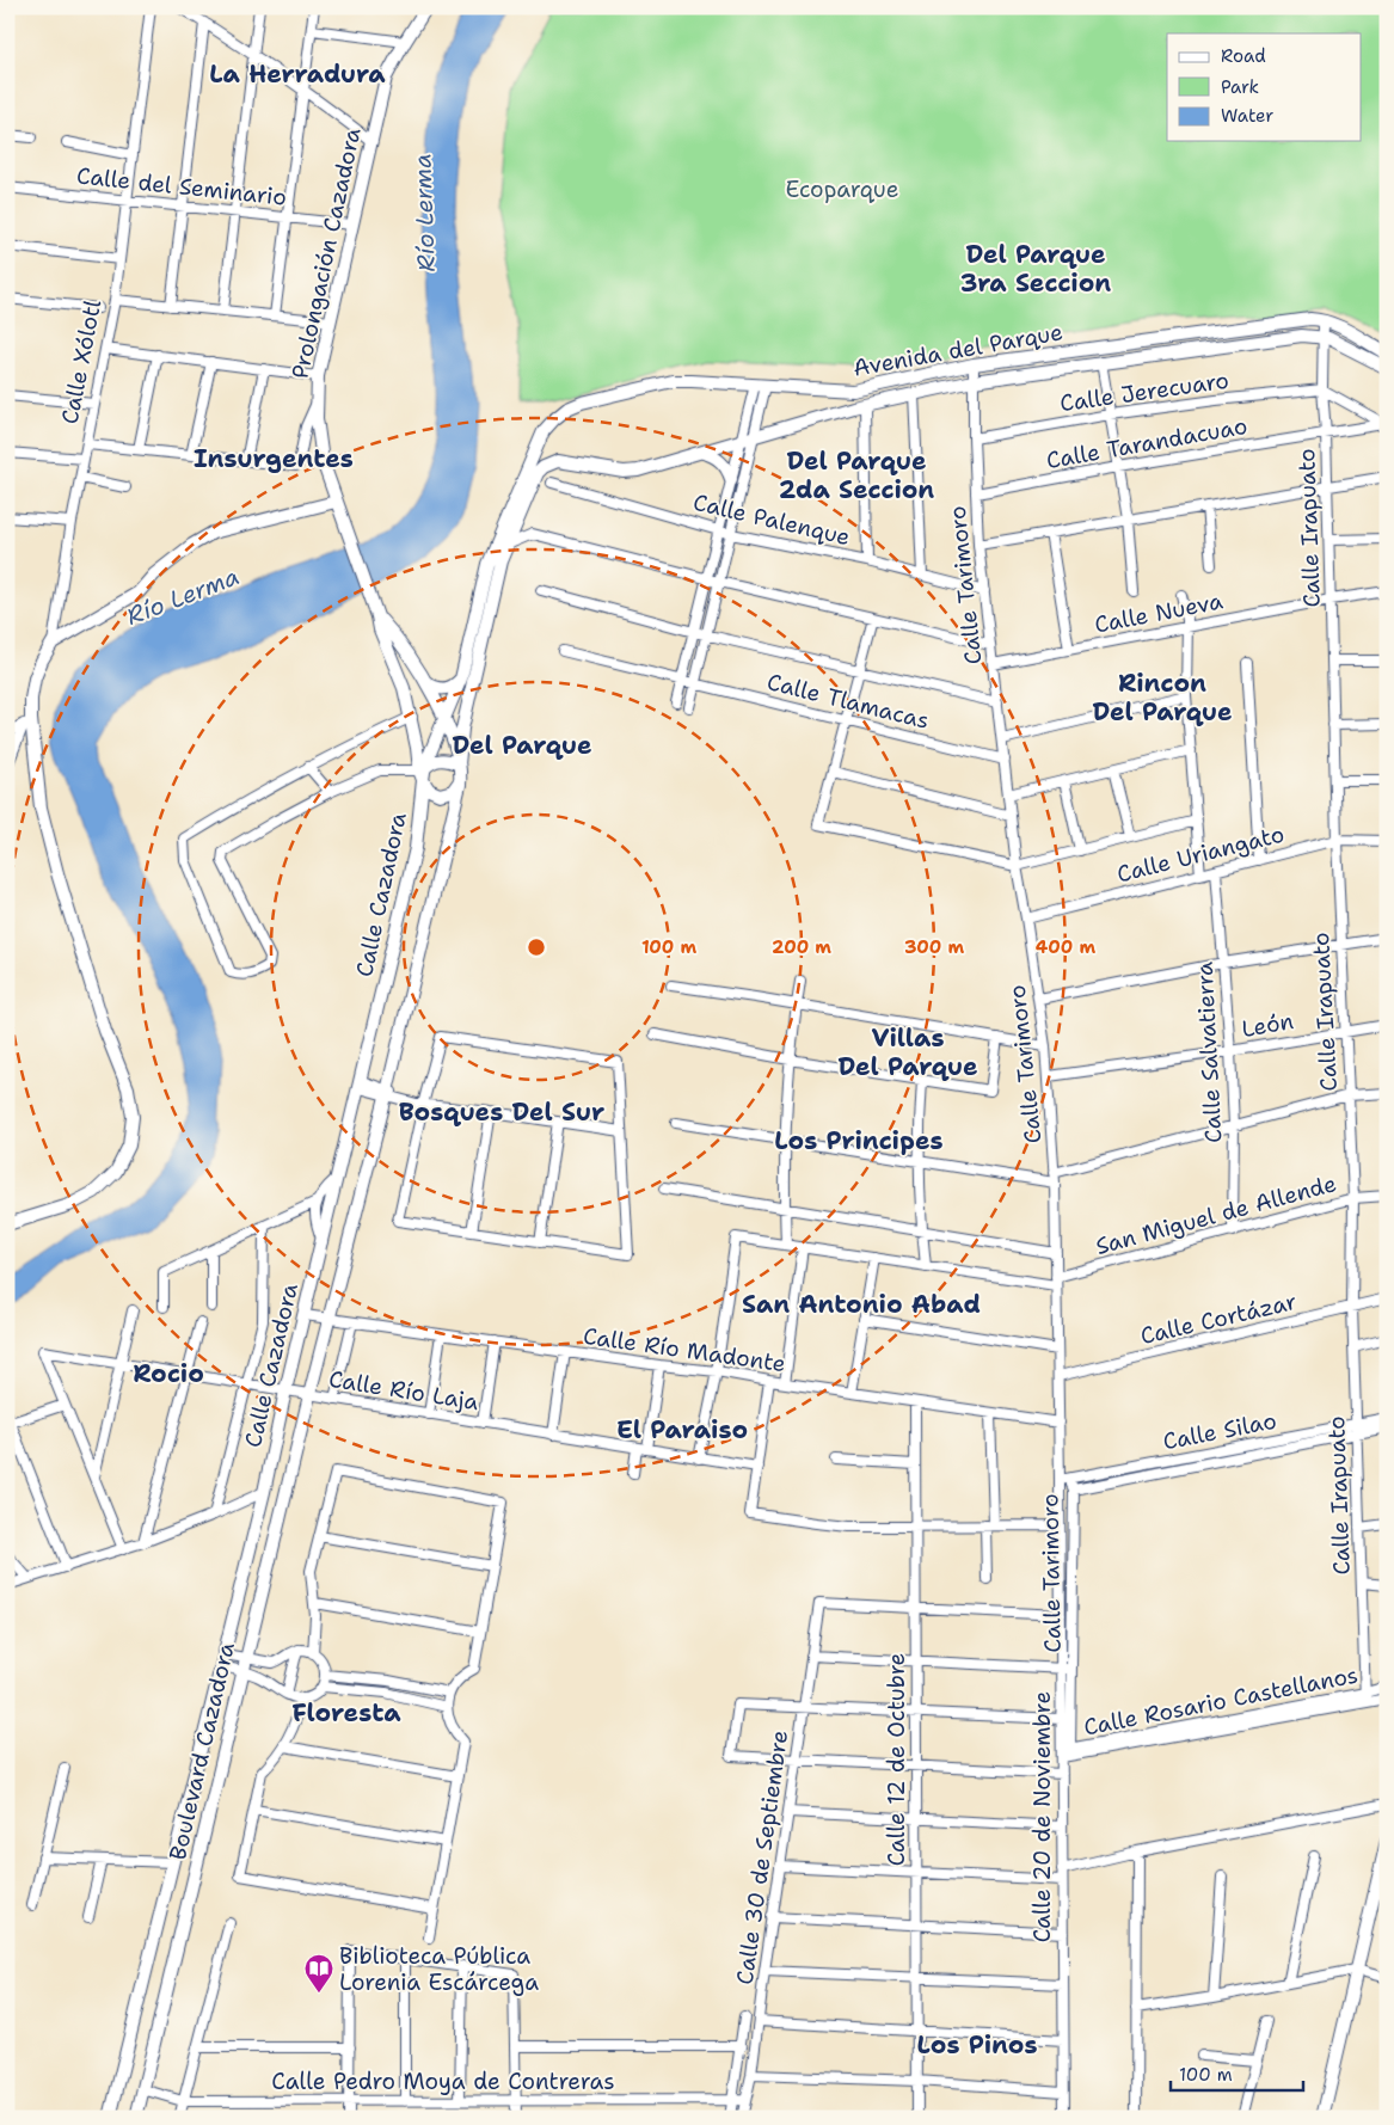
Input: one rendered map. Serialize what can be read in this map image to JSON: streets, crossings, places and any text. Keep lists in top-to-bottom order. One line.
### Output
{"streets":{"street":["Calle del Seminario","Prolongación Cazadora","Avenida del Parque","Calle Xólotl","Calle Jerecuaro","Calle Tarandacuao","Calle Palenque","Calle Irapuato","Calle Tarimoro","Calle Nueva","Calle Tlamacas","Calle Uriangato","Calle Cazadora","León","Calle Salvatierra","San Miguel de Allende","Calle Cortázar","Calle Río Madonte","Calle Río Laja","Calle Silao","Calle Rosario Castellanos","Boulevard Cazadora","Calle 12 de Octubre","Calle 20 de Noviembre","Calle 30 de Septiembre","Calle Pedro Moya de Contreras"]},"crossings":[["Calle del Seminario","Prolongación Cazadora"],["Calle del Seminario","Calle Xólotl"],["Prolongación Cazadora","Calle Cazadora"],["Avenida del Parque","Calle Irapuato"],["Avenida del Parque","Calle Tarimoro"],["Calle Jerecuaro","Calle Irapuato"],["Calle Jerecuaro","Calle Tarimoro"],["Calle Tarandacuao","Calle Irapuato"],["Calle Tarandacuao","Calle Tarimoro"],["Calle Palenque","Calle Tarimoro"],["Calle Irapuato","Calle Nueva"],["Calle Irapuato","Calle Uriangato"],["Calle Irapuato","León"],["Calle Irapuato","San Miguel de Allende"],["Calle Irapuato","Calle Cortázar"],["Calle Irapuato","Calle Silao"],["Calle Irapuato","Calle Rosario Castellanos"],["Calle Tarimoro","Calle Nueva"],["Calle Tarimoro","Calle Tlamacas"],["Calle Tarimoro","Calle Uriangato"],["Calle Tarimoro","León"],["Calle Tarimoro","San Miguel de Allende"],["Calle Tarimoro","Calle Cortázar"],["Calle Tarimoro","Calle Río Madonte"],["Calle Tarimoro","Calle Silao"],["Calle Tarimoro","Calle Rosario Castellanos"],["Calle Tarimoro","Calle 20 de Noviembre"],["Calle Uriangato","Calle Salvatierra"],["Calle Cazadora","Calle Río Madonte"],["Calle Cazadora","Calle Río Laja"],["Calle Cazadora","Boulevard Cazadora"],["León","Calle Salvatierra"],["Calle Salvatierra","San Miguel de Allende"],["Calle Río Madonte","Calle 12 de Octubre"],["Calle Río Laja","Boulevard Cazadora"],["Calle Silao","Calle 20 de Noviembre"],["Calle Rosario Castellanos","Calle 20 de Noviembre"],["Boulevard Cazadora","Calle Pedro Moya de Contreras"],["Calle 12 de Octubre","Calle 30 de Septiembre"],["Calle 30 de Septiembre","Calle Pedro Moya de Contreras"]],"districts":["La Herradura","Del Parque 3ra Seccion","Insurgentes","Del Parque 2da Seccion","Rincon Del Parque","Del Parque","Villas Del Parque","Bosques Del Sur","Los Principes","San Antonio Abad","Rocio","El Paraiso","Floresta","Los Pinos"],"water":["Río Lerma"],"parks":["Ecoparque"],"places":{"library":["Biblioteca Pública Lorenia Escárcega"]},"legend":["Road","Park","Water"],"scale_bar":"100 m","rings":["100 m","200 m","300 m","400 m"]}
